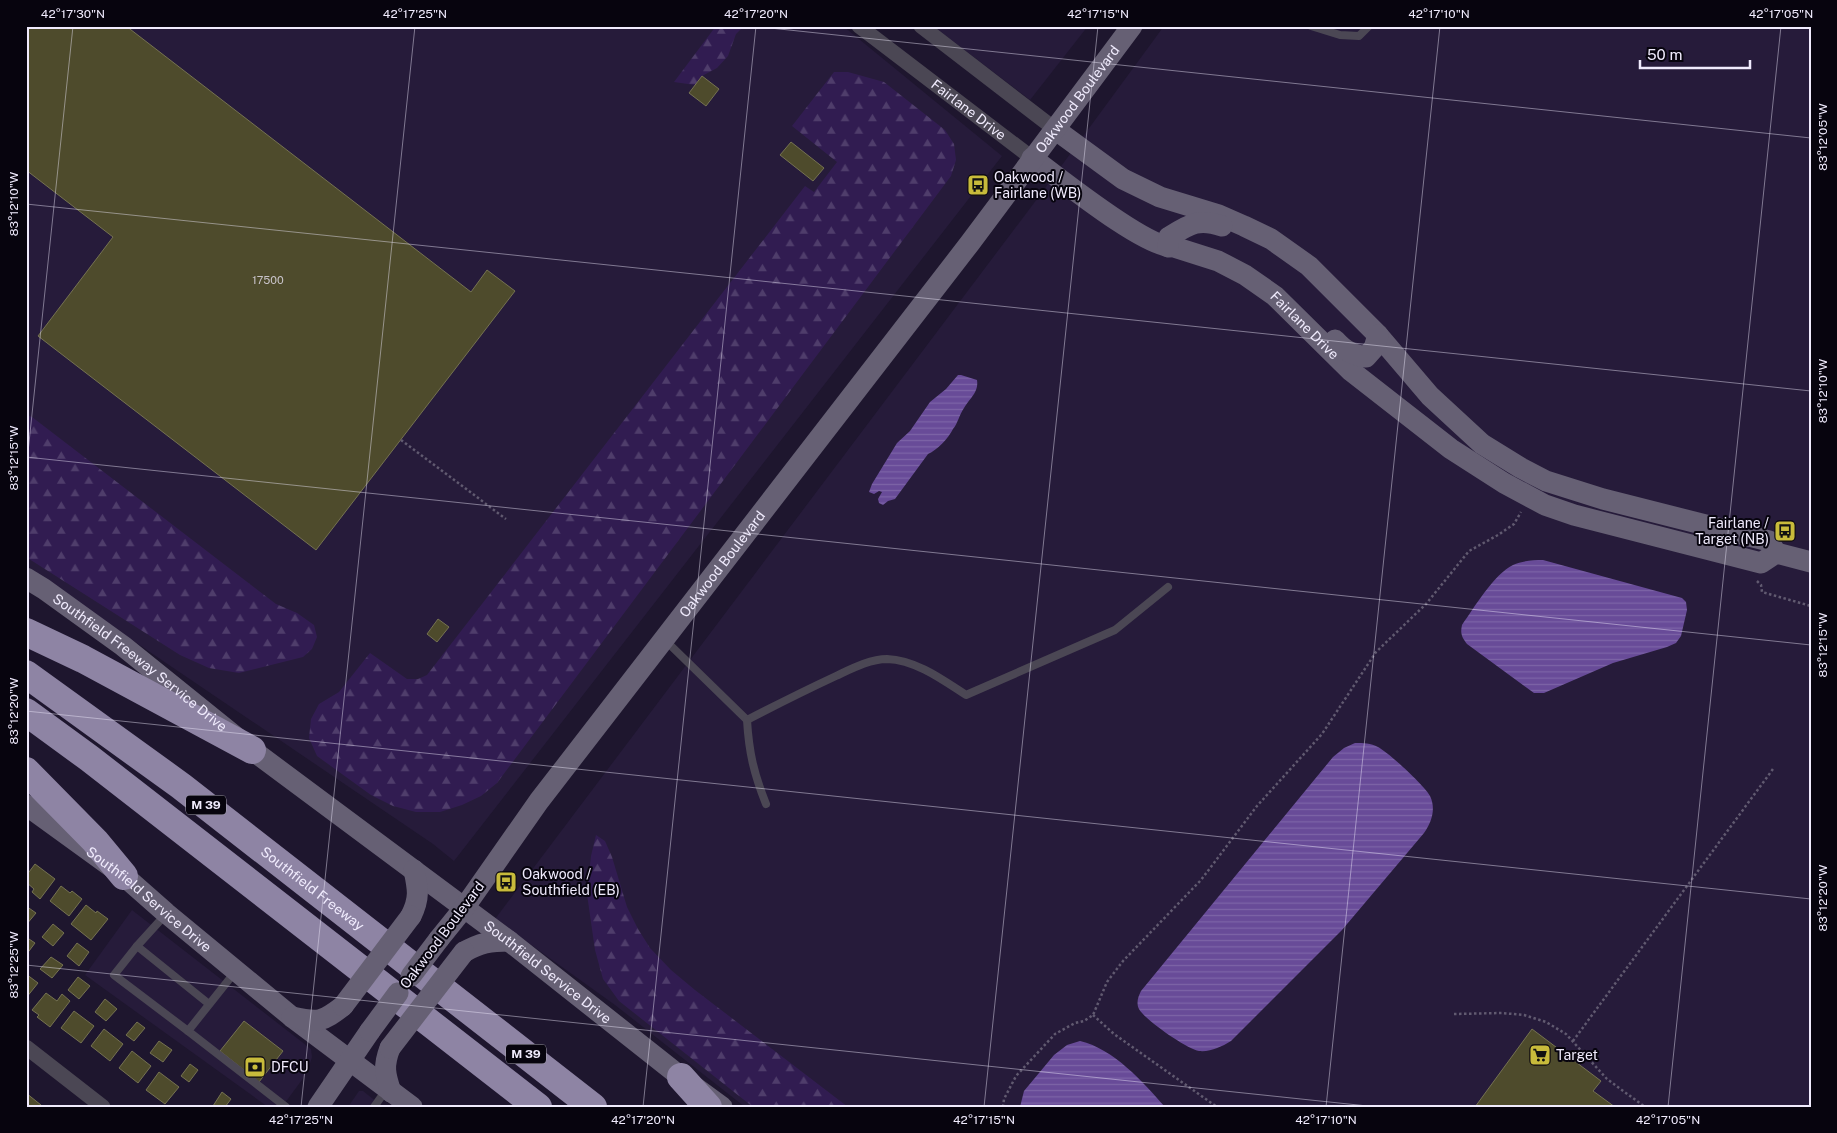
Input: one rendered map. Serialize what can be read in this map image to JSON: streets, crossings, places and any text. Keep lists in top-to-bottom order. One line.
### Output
{"streets":{"highway":["M 39","Southfield Freeway"],"main road":["Oakwood Boulevard","Fairlane Drive","Southfield Freeway Service Drive","Southfield Service Drive"]},"crossings":[["Oakwood Boulevard","Fairlane Drive"],["Oakwood Boulevard","Southfield Service Drive"],["Southfield Freeway Service Drive","Southfield Service Drive"]],"places":{"bus stop":["Oakwood / Fairlane (WB)","Fairlane / Target (NB)","Oakwood / Southfield (EB)"],"supermarket":["Target"],"bank":["DFCU"]},"house_numbers":["17500"],"scale_bar":"50 m","coordinates":["42°17'30\"N","42°17'25\"N","42°17'20\"N","42°17'15\"N","42°17'10\"N","42°17'05\"N","83°12'05\"W","83°12'10\"W","83°12'15\"W","83°12'20\"W","83°12'25\"W"]}
